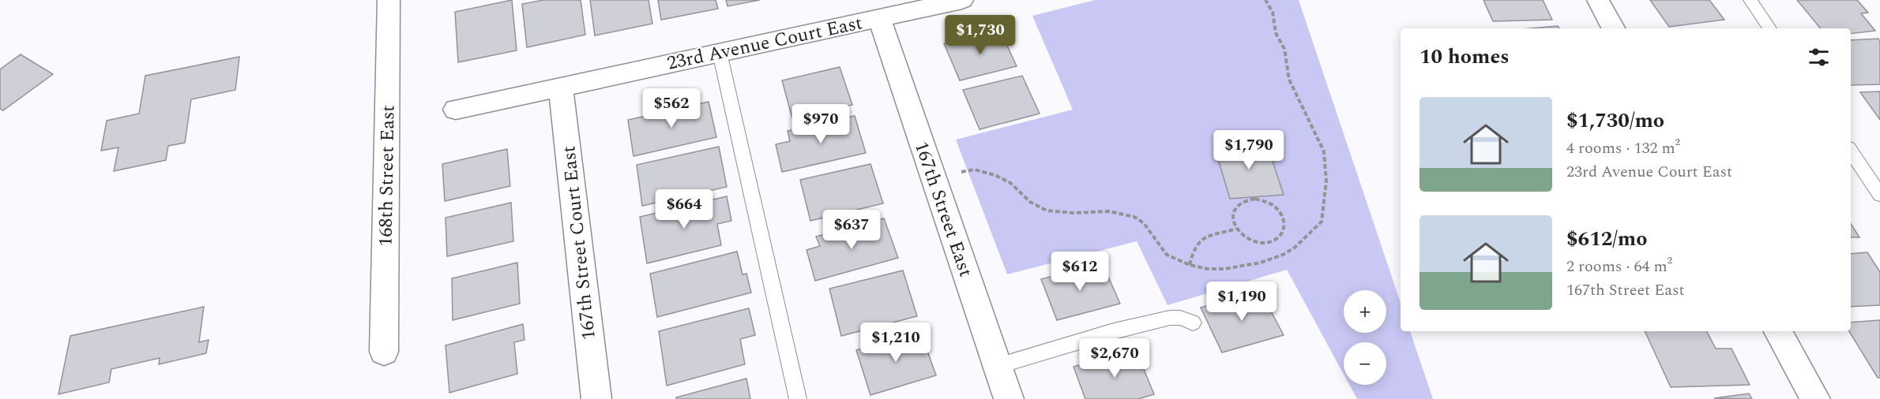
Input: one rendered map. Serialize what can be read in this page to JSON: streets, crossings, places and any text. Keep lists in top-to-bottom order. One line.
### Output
{"streets":{"street":["23rd Avenue Court East","168th Street East","167th Street East","167th Street Court East"]},"crossings":[["23rd Avenue Court East","167th Street East"],["23rd Avenue Court East","167th Street Court East"]],"page":{"price":["$1,730","$562","$970","$1,790","$664","$637","$612","$1,190","$1,210","$2,670"],"heading":"10 homes","list":[{"name":"$1,730/mo","note":"4 rooms · 132 m² · 23rd Avenue Court East"},{"name":"$612/mo","note":"2 rooms · 64 m² · 167th Street East"}],"map_buttons":["+","−"]}}
